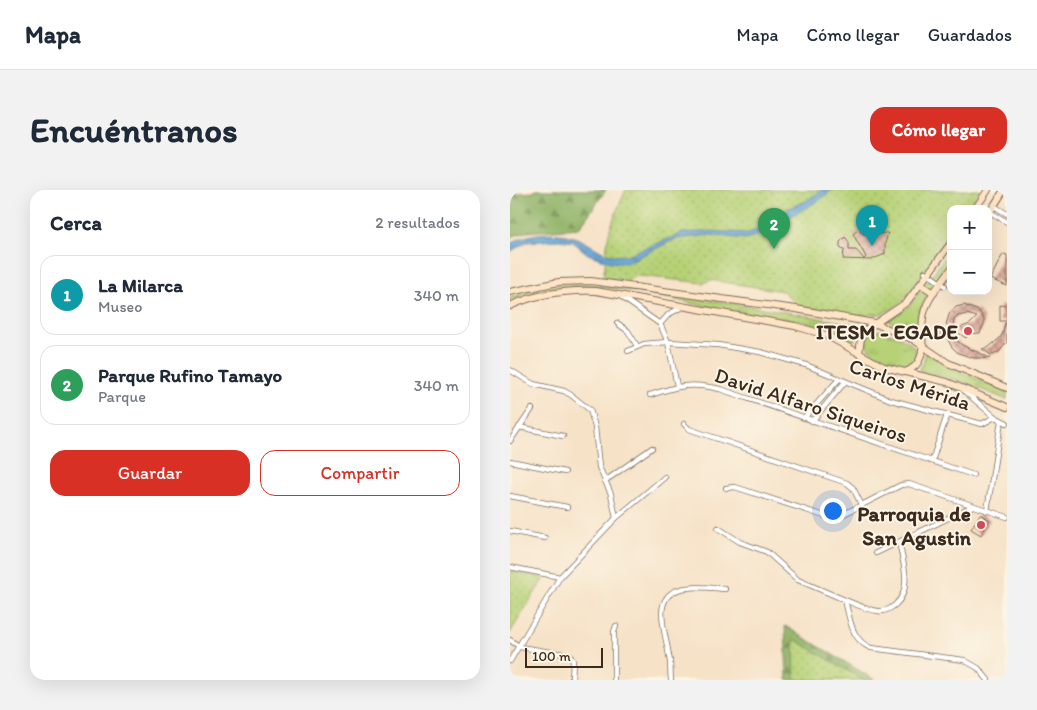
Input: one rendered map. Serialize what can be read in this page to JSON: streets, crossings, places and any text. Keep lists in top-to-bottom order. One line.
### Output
{"streets":{"street":["Carlos Mérida","David Alfaro Siqueiros"]},"places":["ITESM - EGADE","Parroquia de San Agustin"],"scale_bar":"100 m","page":{"header":"Mapa","nav":["Mapa","Cómo llegar","Guardados"],"buttons":["Cómo llegar",["Guardar","Compartir"]],"title":"Encuéntranos","heading":["Cerca","2 resultados"],"map_buttons":["+","−"],"pins":["1","2"],"list":[{"mark":"1","name":"La Milarca","note":"Museo","value":"340 m"},{"mark":"2","name":"Parque Rufino Tamayo","note":"Parque","value":"340 m"}],"scale":"100 m"}}
